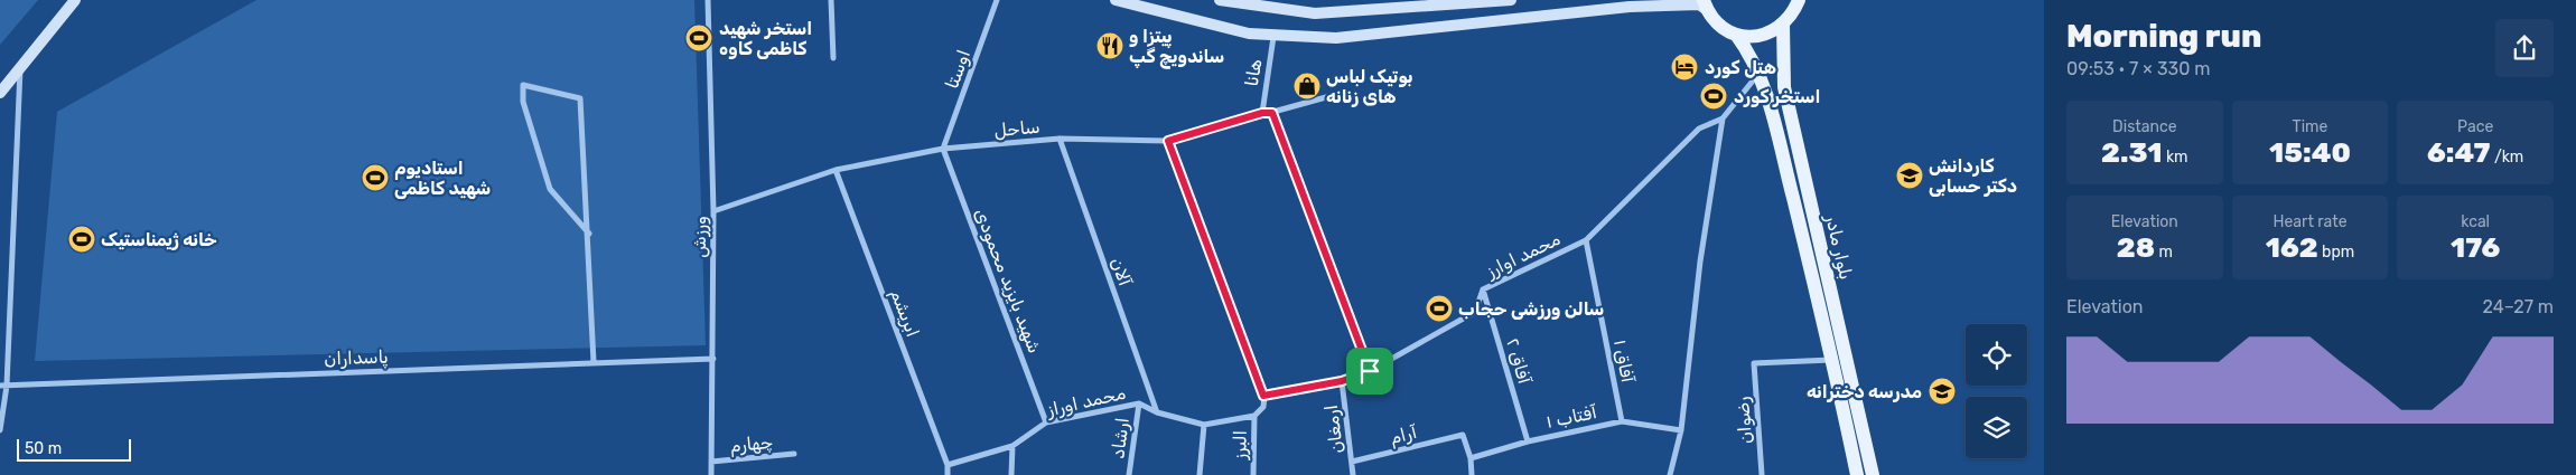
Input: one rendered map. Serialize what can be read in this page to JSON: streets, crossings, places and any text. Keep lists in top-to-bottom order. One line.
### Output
{"streets":{"main road":["بلوار مادر"],"street":["اوستا","هانا","ساحل","ورزش","محمد اوارز","آلان","شهید بایزید محمودی","ابریشم","پاسداران","آفاق ۲","آفاق ۱","محمد اوراز","آفتاب ۱","رضوان","ارمغان","آرام","ارشاد","چهارم","البرز"]},"crossings":[["اوستا","ساحل"],["اوستا","شهید بایزید محمودی"],["هانا","ساحل"],["ساحل","ورزش"],["ساحل","آلان"],["ساحل","شهید بایزید محمودی"],["ساحل","ابریشم"],["ورزش","پاسداران"],["ورزش","چهارم"],["بلوار مادر","رضوان"],["محمد اوارز","آفاق ۲"],["محمد اوارز","آفاق ۱"],["محمد اوارز","ارمغان"],["شهید بایزید محمودی","محمد اوراز"],["آفاق ۲","آفتاب ۱"],["آفاق ۱","آفتاب ۱"],["محمد اوراز","ارشاد"],["آفتاب ۱","آرام"],["ارمغان","آرام"]],"places":{"sports":["استخر شهید کاظمی کاوه","استخر کورد","استادیوم شهید کاظمی","خانه ژیمناستیک","سالن ورزشی حجاب"],"restaurant":["پیتزا و ساندویچ گپ"],"hotel":["هتل کورد"],"shop":["بوتیک لباس های زنانه"],"school or university":["کاردانش دکتر حسابی","مدرسه دخترانه"]},"scale_bar":"50 m","page":{"heading":["Morning run","09:53 · 7 × 330 m"],"stats":[["Distance","2.31 km"],["Time","15:40"],["Pace","6:47 /km"],["Elevation","28 m"],["Heart rate","162 bpm"],["kcal","176"]],"chart":["Elevation","24–27 m"],"scale":"50 m"}}
